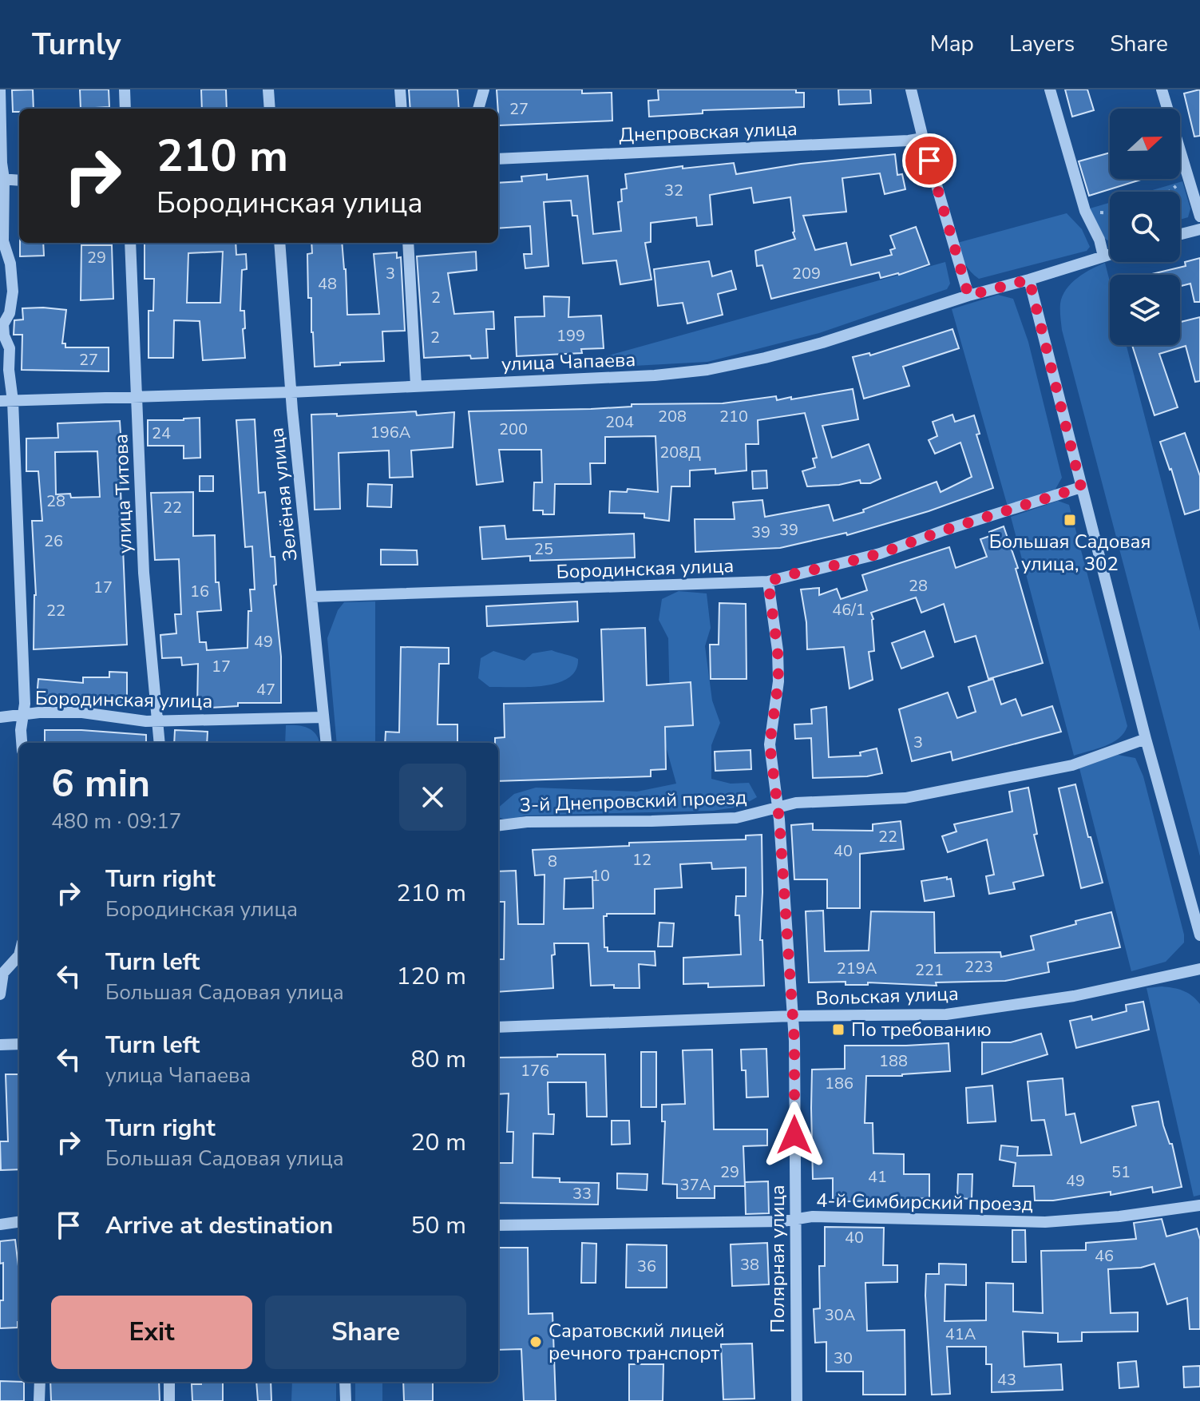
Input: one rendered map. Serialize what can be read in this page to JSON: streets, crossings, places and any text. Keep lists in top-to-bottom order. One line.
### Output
{"streets":{"street":["Днепровская улица","улица Чапаева","улица Титова","Зелёная улица","Бородинская улица","3-й Днепровский проезд","Вольская улица","4-й Симбирский проезд","Полярная улица"]},"crossings":[["улица Чапаева","улица Титова"],["улица Чапаева","Зелёная улица"],["улица Титова","Бородинская улица"],["Зелёная улица","Бородинская улица"],["Бородинская улица","Полярная улица"],["3-й Днепровский проезд","Полярная улица"],["Вольская улица","Полярная улица"],["4-й Симбирский проезд","Полярная улица"]],"places":{"transit":["Большая Садовая улица, 302","По требованию"],"other":["Саратовский лицей речного транспорт"]},"house_numbers":["27","32","29","3","209","48","2","199","2","27","208","210","204","200","196А","24","208Д","28","22","39","39","26","25","28","17","16","46/1","22","49","17","47","3","22","40","12","8","10","223","219А","221","188","176","186","29","51","41","49","37А","33","40","46","38","36","30А","41А","30","43"],"north":"right","page":{"header":"Turnly","nav":["Map","Layers","Share"],"turn":["210 m","Бородинская улица"],"heading":["6 min","480 m · 09:17"],"list":[{"name":"Turn right","note":"Бородинская улица","value":"210 m"},{"name":"Turn left","note":"Большая Садовая улица","value":"120 m"},{"name":"Turn left","note":"улица Чапаева","value":"80 m"},{"name":"Turn right","note":"Большая Садовая улица","value":"20 m"},{"name":"Arrive at destination","value":"50 m"}],"buttons":["Exit","Share"]}}
